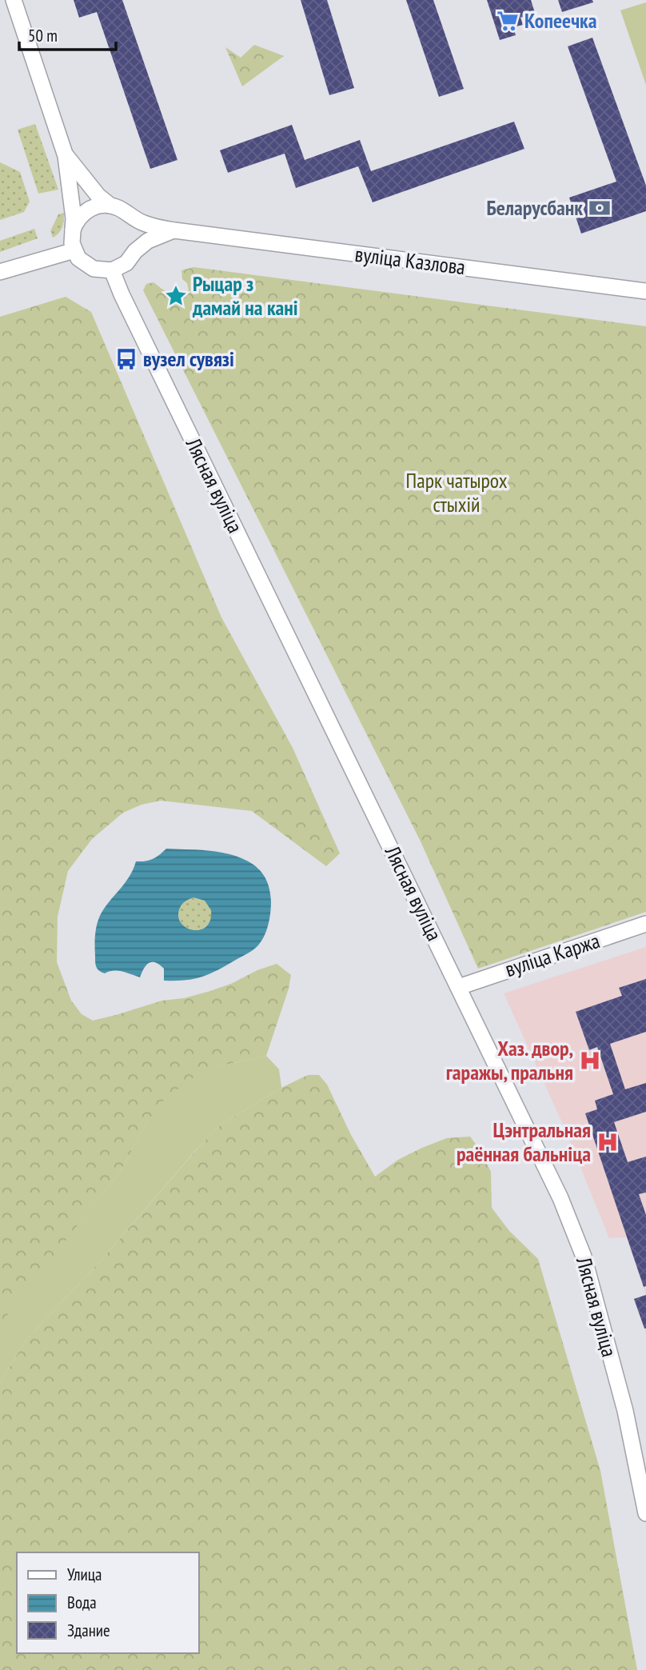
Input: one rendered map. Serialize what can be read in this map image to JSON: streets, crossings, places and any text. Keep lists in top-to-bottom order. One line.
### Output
{"streets":{"main road":["вуліца Казлова","Лясная вуліца","вуліца Каржа"]},"crossings":[["вуліца Казлова","Лясная вуліца"],["Лясная вуліца","вуліца Каржа"]],"parks":["Парк чатырох стыхій"],"places":{"supermarket":["Копеечка"],"bank":["Беларусбанк"],"place":["Рыцар з дамай на кані"],"bus stop":["вузел сувязі"],"hospital":["Хаз. двор, гаражы, пральня","Цэнтральная раённая бальніца"]},"legend":["Улица","Вода","Здание"],"scale_bar":"50 m"}
